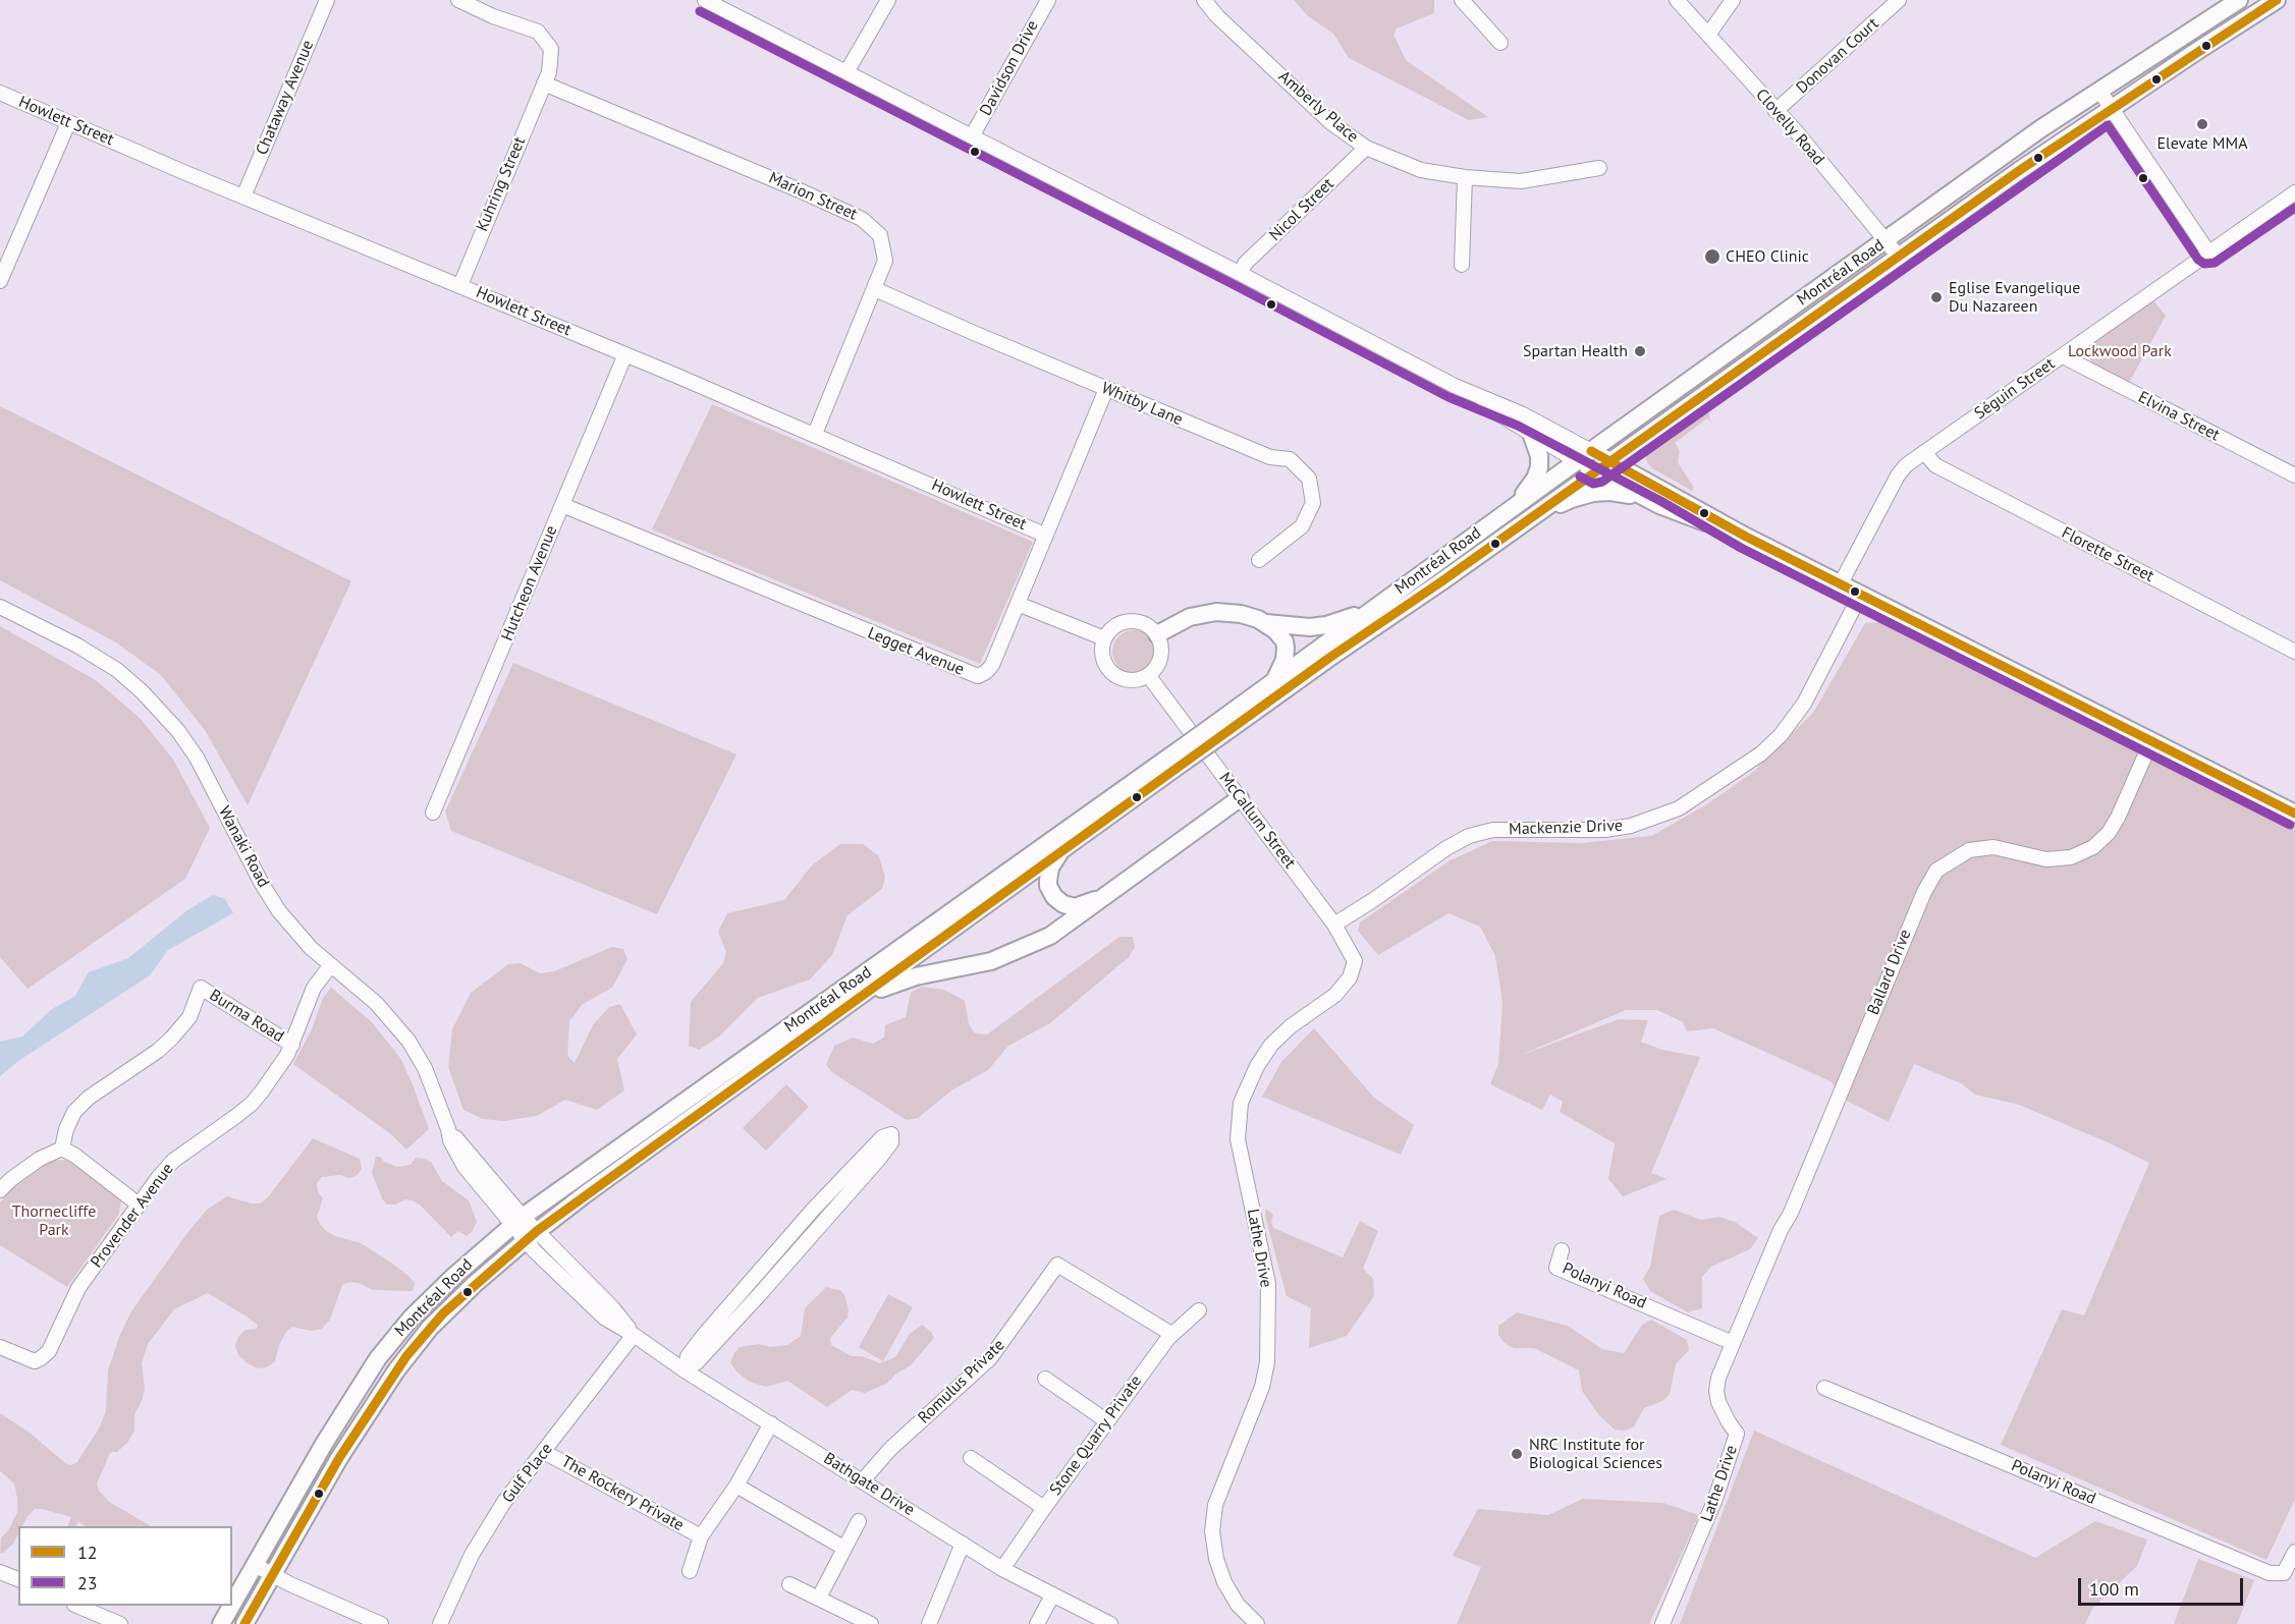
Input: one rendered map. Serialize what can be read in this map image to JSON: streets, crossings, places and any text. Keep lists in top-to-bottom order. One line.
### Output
{"streets":{"main road":["Montréal Road"],"street":["Donovan Court","Davidson Drive","Chataway Avenue","Amberly Place","Howlett Street","Clovelly Road","Kuhring Street","Marion Street","Nicol Street","Séguin Street","Whitby Lane","Elvina Street","Florette Street","Hutcheon Avenue","Legget Avenue","McCallum Street","Mackenzie Drive","Wanaki Road","Ballard Drive","Burma Road","Provender Avenue","Lathe Drive","Polanyi Road","Romulus Private","Stone Quarry Private","Gulf Place","Bathgate Drive","The Rockery Private"]},"crossings":[["Donovan Court","Clovelly Road"],["Chataway Avenue","Howlett Street"],["Amberly Place","Nicol Street"],["Howlett Street","Kuhring Street"],["Howlett Street","Marion Street"],["Howlett Street","Hutcheon Avenue"],["Howlett Street","Legget Avenue"],["Clovelly Road","Montréal Road"],["Kuhring Street","Marion Street"],["Marion Street","Whitby Lane"],["Montréal Road","Wanaki Road"],["Montréal Road","Bathgate Drive"],["Séguin Street","Elvina Street"],["Séguin Street","Florette Street"],["Whitby Lane","Legget Avenue"],["Hutcheon Avenue","Legget Avenue"],["McCallum Street","Mackenzie Drive"],["McCallum Street","Lathe Drive"],["Wanaki Road","Provender Avenue"],["Wanaki Road","Bathgate Drive"],["Ballard Drive","Lathe Drive"],["Ballard Drive","Polanyi Road"],["Burma Road","Provender Avenue"],["Lathe Drive","Polanyi Road"],["Romulus Private","Stone Quarry Private"],["Romulus Private","Bathgate Drive"],["Stone Quarry Private","Bathgate Drive"],["Gulf Place","Bathgate Drive"],["Gulf Place","The Rockery Private"],["Bathgate Drive","The Rockery Private"]],"parks":["Lockwood Park","Thornecliffe Park"],"places":["Elevate MMA","CHEO Clinic","Eglise Evangelique Du Nazareen","Spartan Health","NRC Institute for Biological Sciences"],"lines":["transit line 12","transit line 23"],"legend":["12","23"],"scale_bar":"100 m"}
